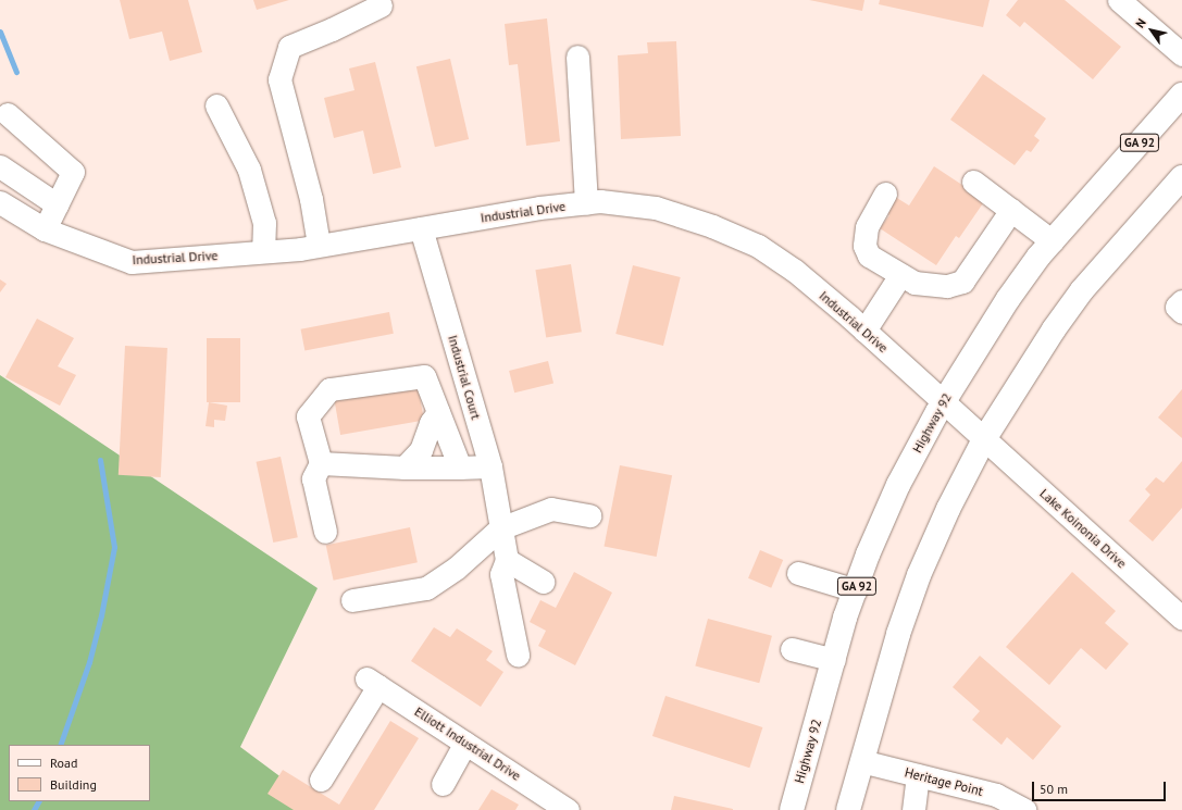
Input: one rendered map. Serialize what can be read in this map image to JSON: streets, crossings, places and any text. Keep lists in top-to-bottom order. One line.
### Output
{"streets":{"main road":["GA 92","Highway 92"],"street":["Industrial Drive","Industrial Court","Lake Koinonia Drive","Elliott Industrial Drive","Heritage Point"]},"crossings":[["Industrial Drive","Industrial Court"],["Industrial Drive","Highway 92"],["Industrial Drive","Lake Koinonia Drive"]],"legend":["Road","Building"],"scale_bar":"50 m","north":"top left"}
